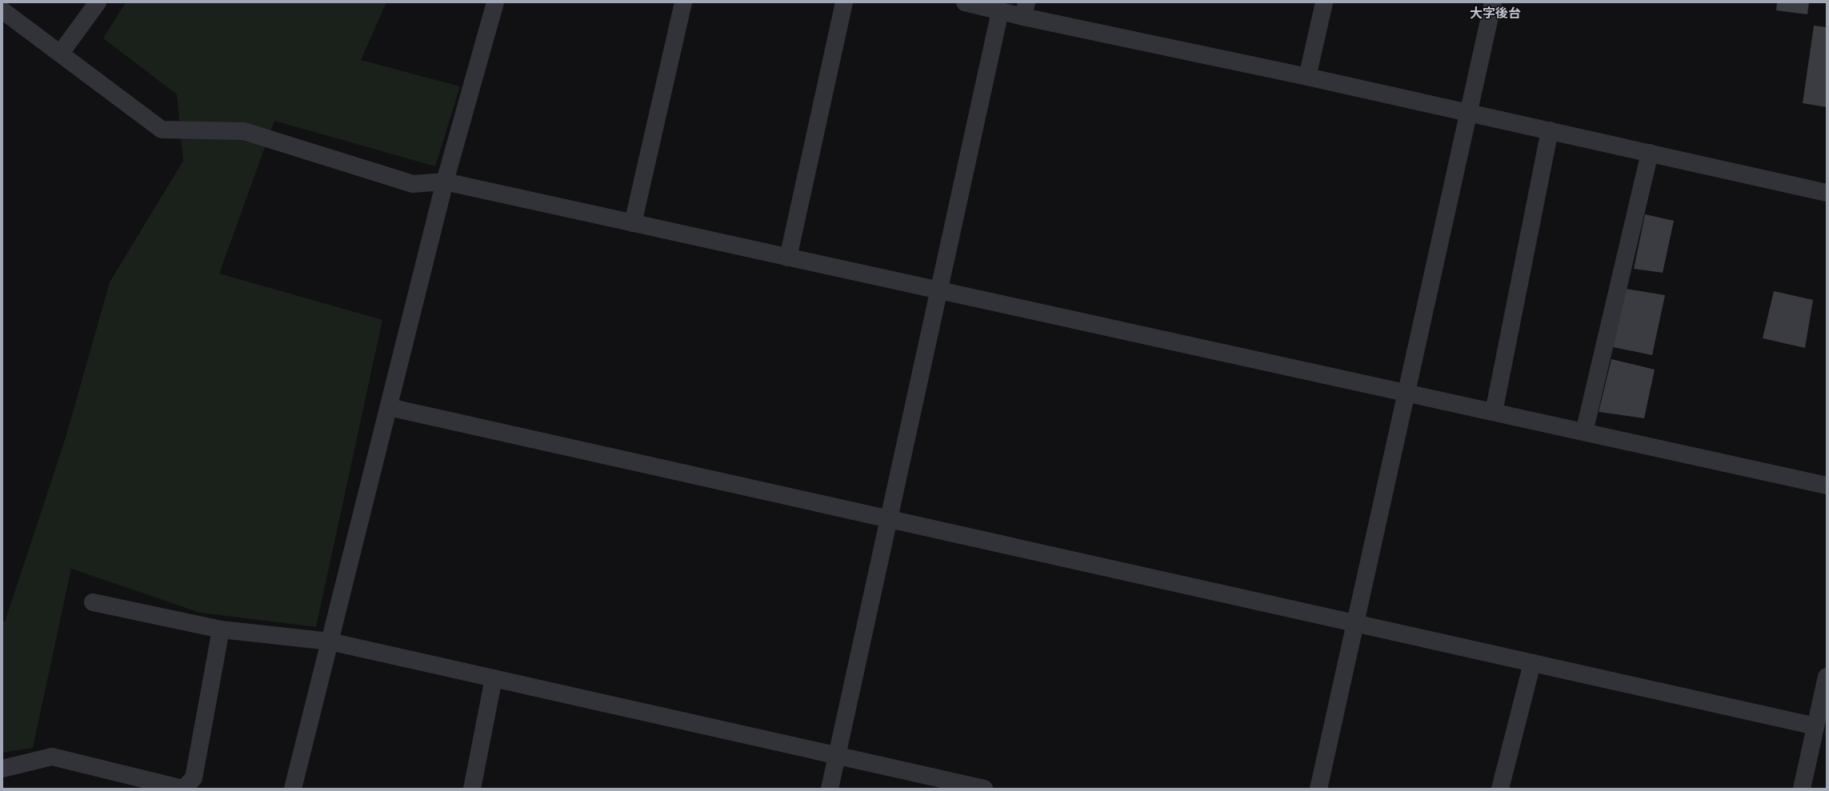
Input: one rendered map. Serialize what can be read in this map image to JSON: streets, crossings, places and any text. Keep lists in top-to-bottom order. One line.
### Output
{"districts":["大字後台"]}
